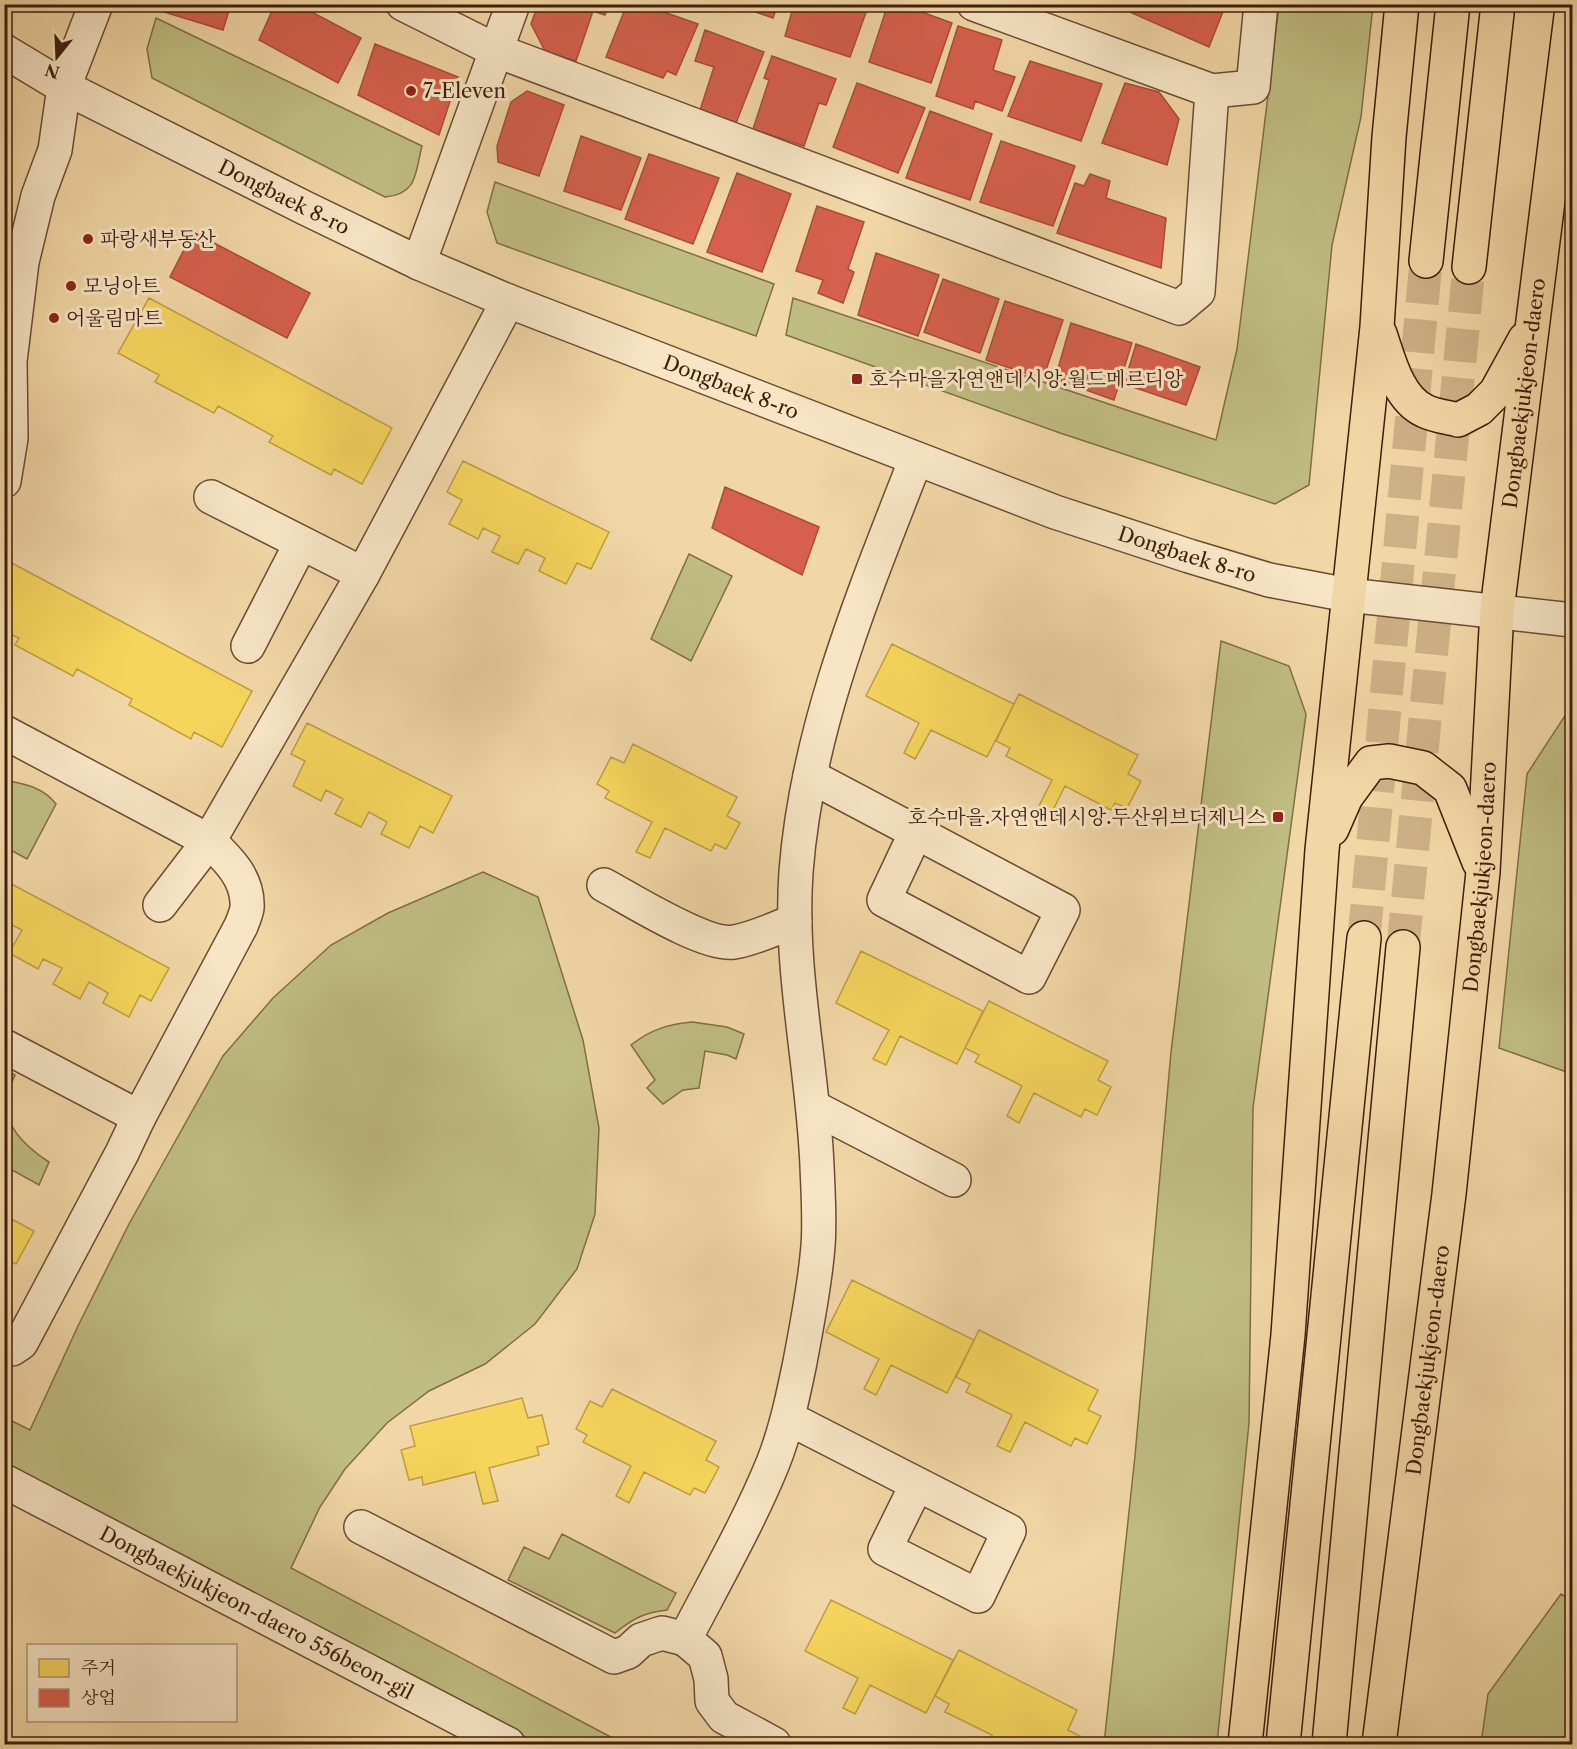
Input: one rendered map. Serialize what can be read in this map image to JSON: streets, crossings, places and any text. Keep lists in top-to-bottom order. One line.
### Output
{"streets":{"main road":["Dongbaekjukjeon-daero"],"street":["Dongbaek 8-ro","Dongbaekjukjeon-daero 556beon-gil"]},"crossings":[["Dongbaek 8-ro","Dongbaekjukjeon-daero"]],"places":{"other":["7-Eleven","파랑새부동산","모닝아트","어울림마트"],"transit":["호수마을자연앤데시앙.월드메르디앙","호수마을.자연앤데시앙.두산위브더제니스"]},"legend":["주거","상업"],"north":"bottom"}
